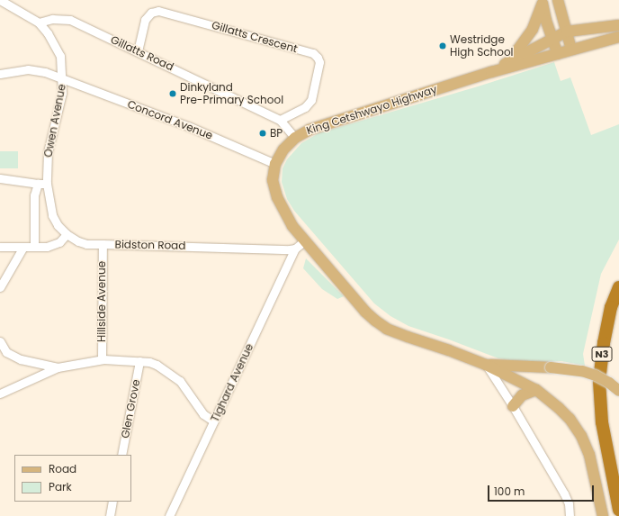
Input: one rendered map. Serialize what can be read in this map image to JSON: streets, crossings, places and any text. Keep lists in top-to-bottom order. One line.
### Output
{"streets":{"highway":["N3"],"main road":["King Cetshwayo Highway"],"street":["Gillatts Crescent","Gillatts Road","Concord Avenue","Owen Avenue","Bidston Road","Hillside Avenue","Tighard Avenue","Glen Grove"]},"crossings":[["Gillatts Crescent","Gillatts Road"],["Gillatts Road","King Cetshwayo Highway"],["Gillatts Road","Owen Avenue"],["King Cetshwayo Highway","Concord Avenue"],["Concord Avenue","Owen Avenue"],["Owen Avenue","Bidston Road"],["Bidston Road","Hillside Avenue"],["Bidston Road","Tighard Avenue"]],"places":["Westridge High School","Dinkyland Pre-Primary School","BP"],"legend":["Road","Park"],"scale_bar":"100 m"}
